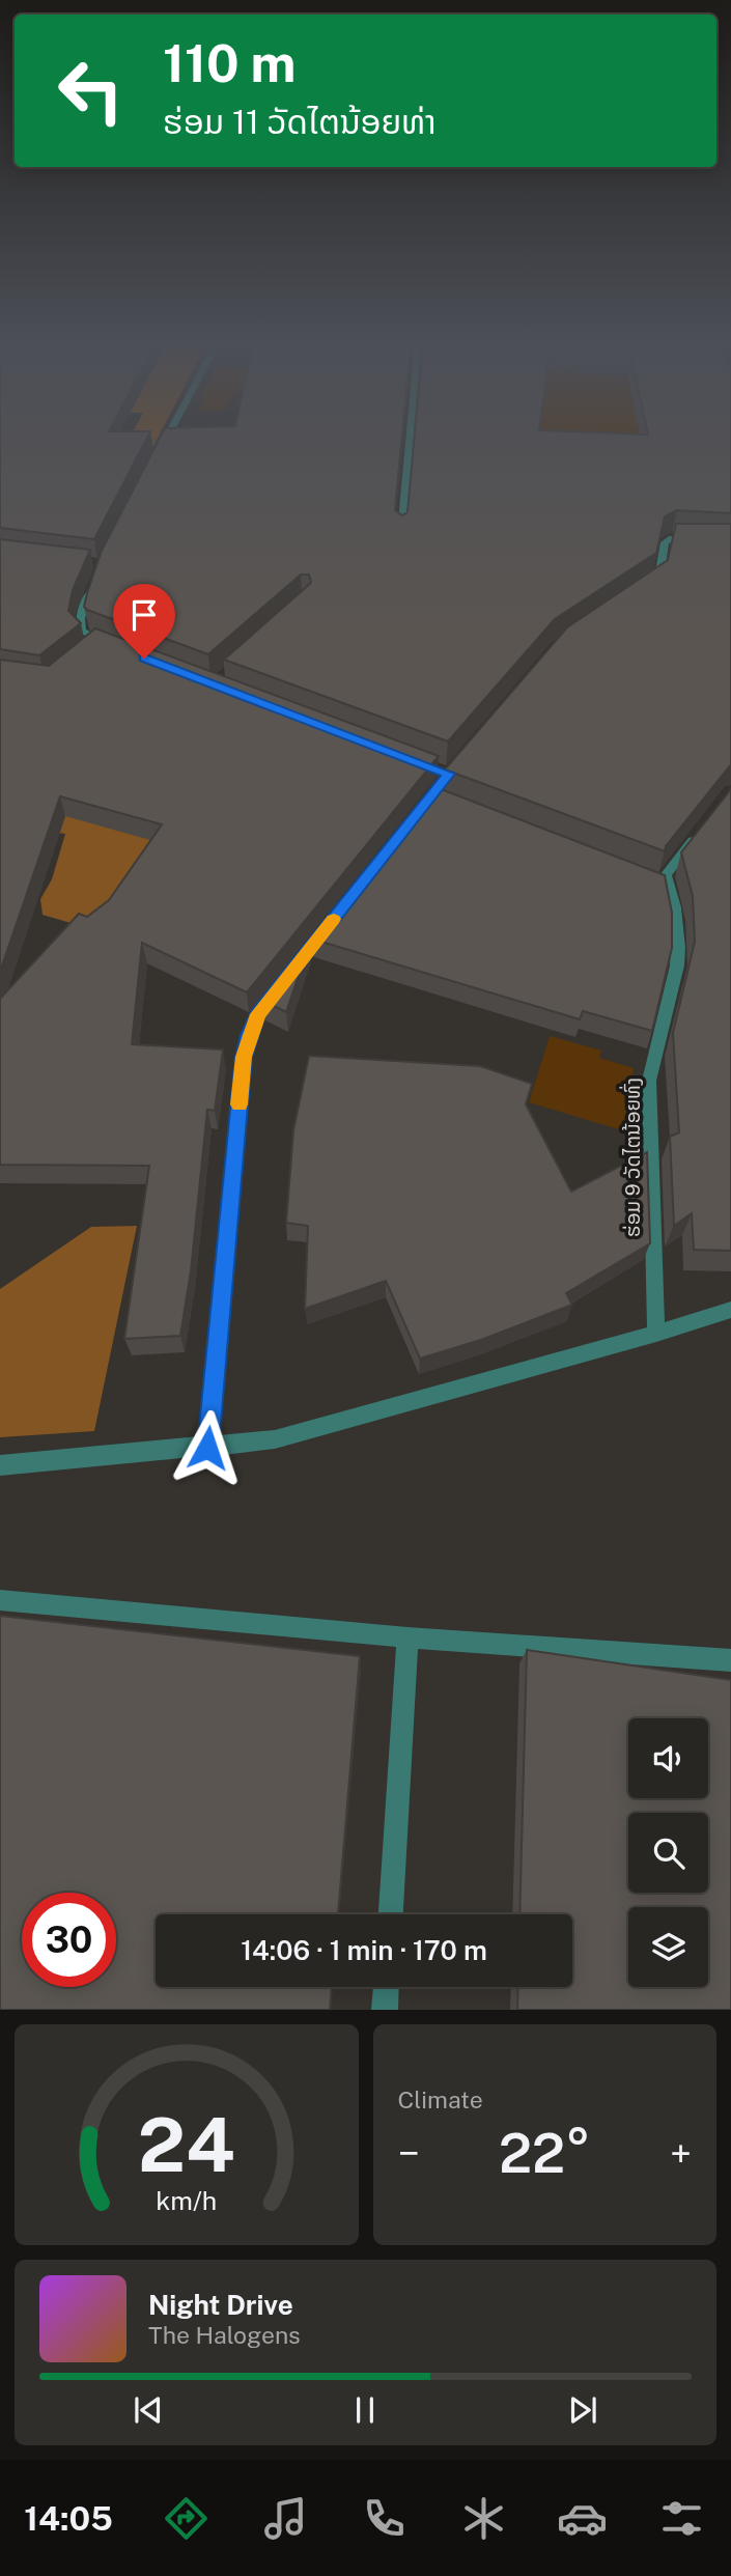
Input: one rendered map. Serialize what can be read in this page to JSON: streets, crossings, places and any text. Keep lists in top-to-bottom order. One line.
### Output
{"streets":{"street":["ຮ່ອມ 9 ວັດໄຕນ້ອຍທົ່ງ"]},"page":{"turn":["110 m","ຮ່ອມ 11 ວັດໄຕນ້ອຍທ່າ"],"limit":"30","trip":"14:06 · 1 min · 170 m","tile":"Climate","heat":["−","22°","+"],"song":["Night Drive","The Halogens"],"tabs":"14:05","gauge":["24","km/h"]}}
